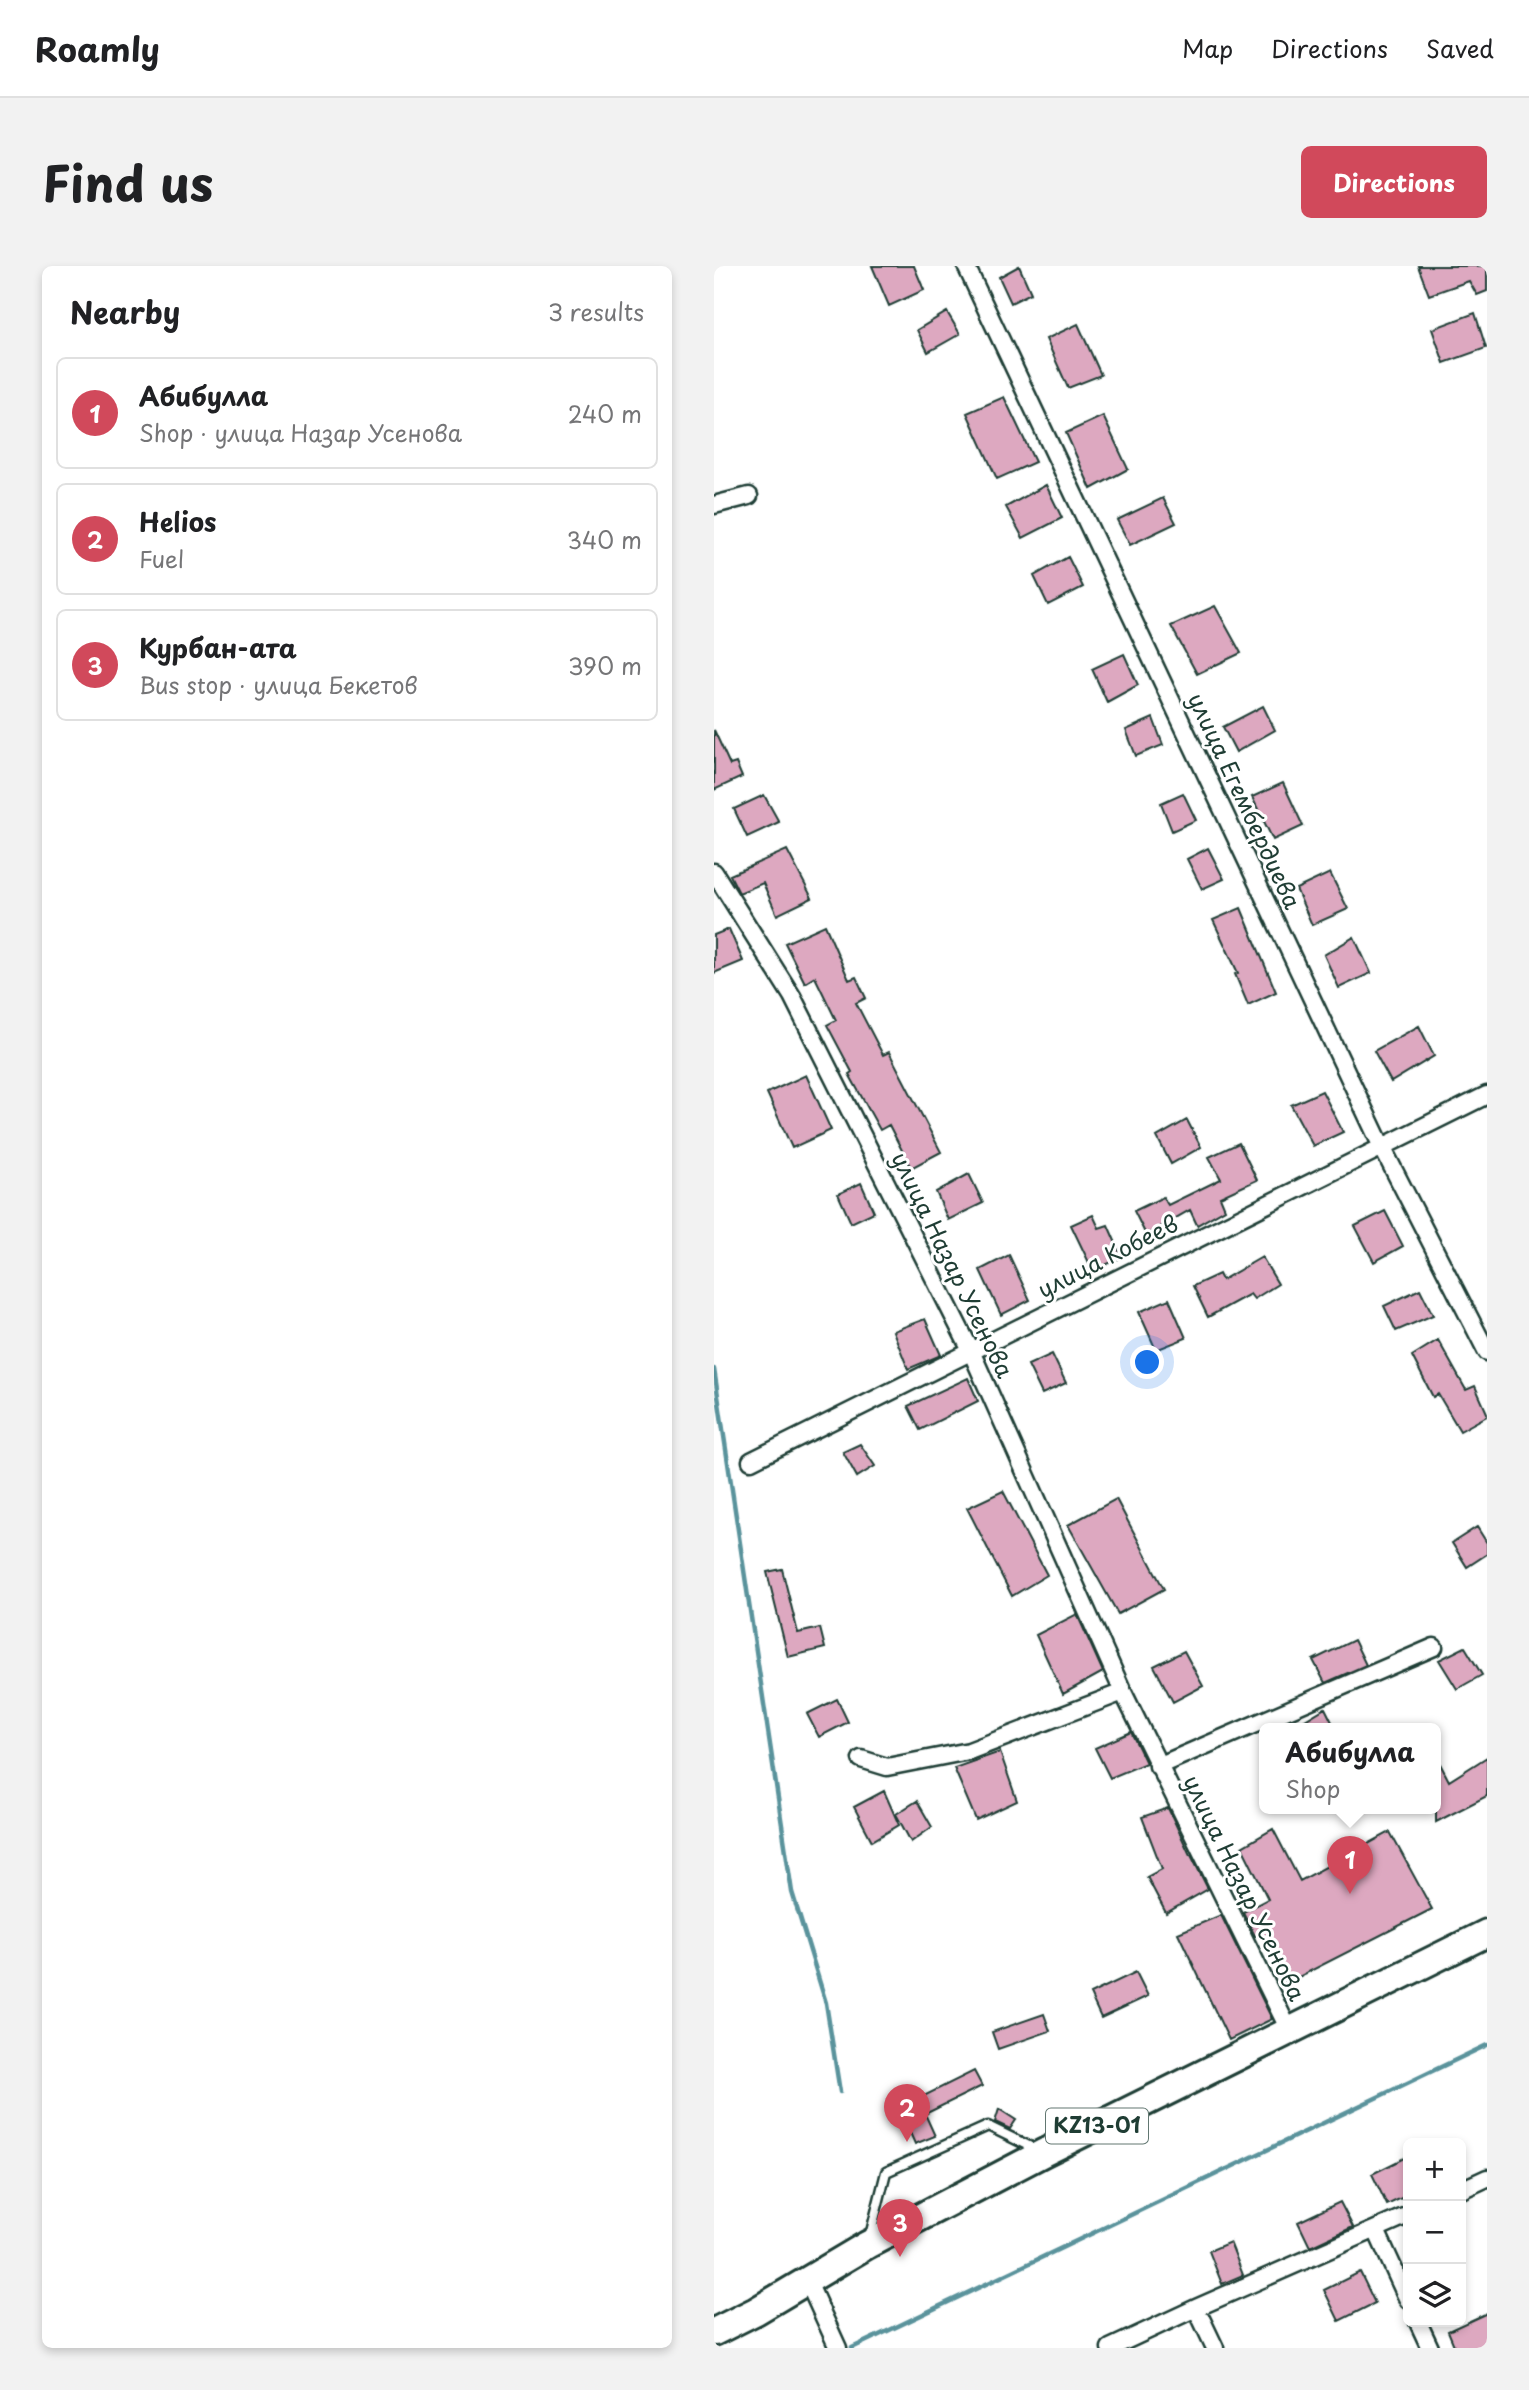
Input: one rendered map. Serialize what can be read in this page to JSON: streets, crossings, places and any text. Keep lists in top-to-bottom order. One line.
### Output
{"streets":{"main road":["KZ13-01"],"street":["улица Егембердиева","улица Кобеев","улица Назар Усенова"]},"crossings":[["улица Егембердиева","улица Кобеев"],["улица Кобеев","улица Назар Усенова"],["улица Назар Усенова","KZ13-01"]],"page":{"header":"Roamly","nav":["Map","Directions","Saved"],"title":"Find us","buttons":"Directions","heading":["Nearby","3 results"],"list":[{"mark":"1","name":"Абибулла","note":"Shop · улица Назар Усенова","value":"240 m"},{"mark":"2","name":"Helios","note":"Fuel","value":"340 m"},{"mark":"3","name":"Курбан-ата","note":"Bus stop · улица Бекетов","value":"390 m"}],"popup":["Абибулла","Shop"],"pins":["1","2","3"],"map_buttons":["+","−"]}}
